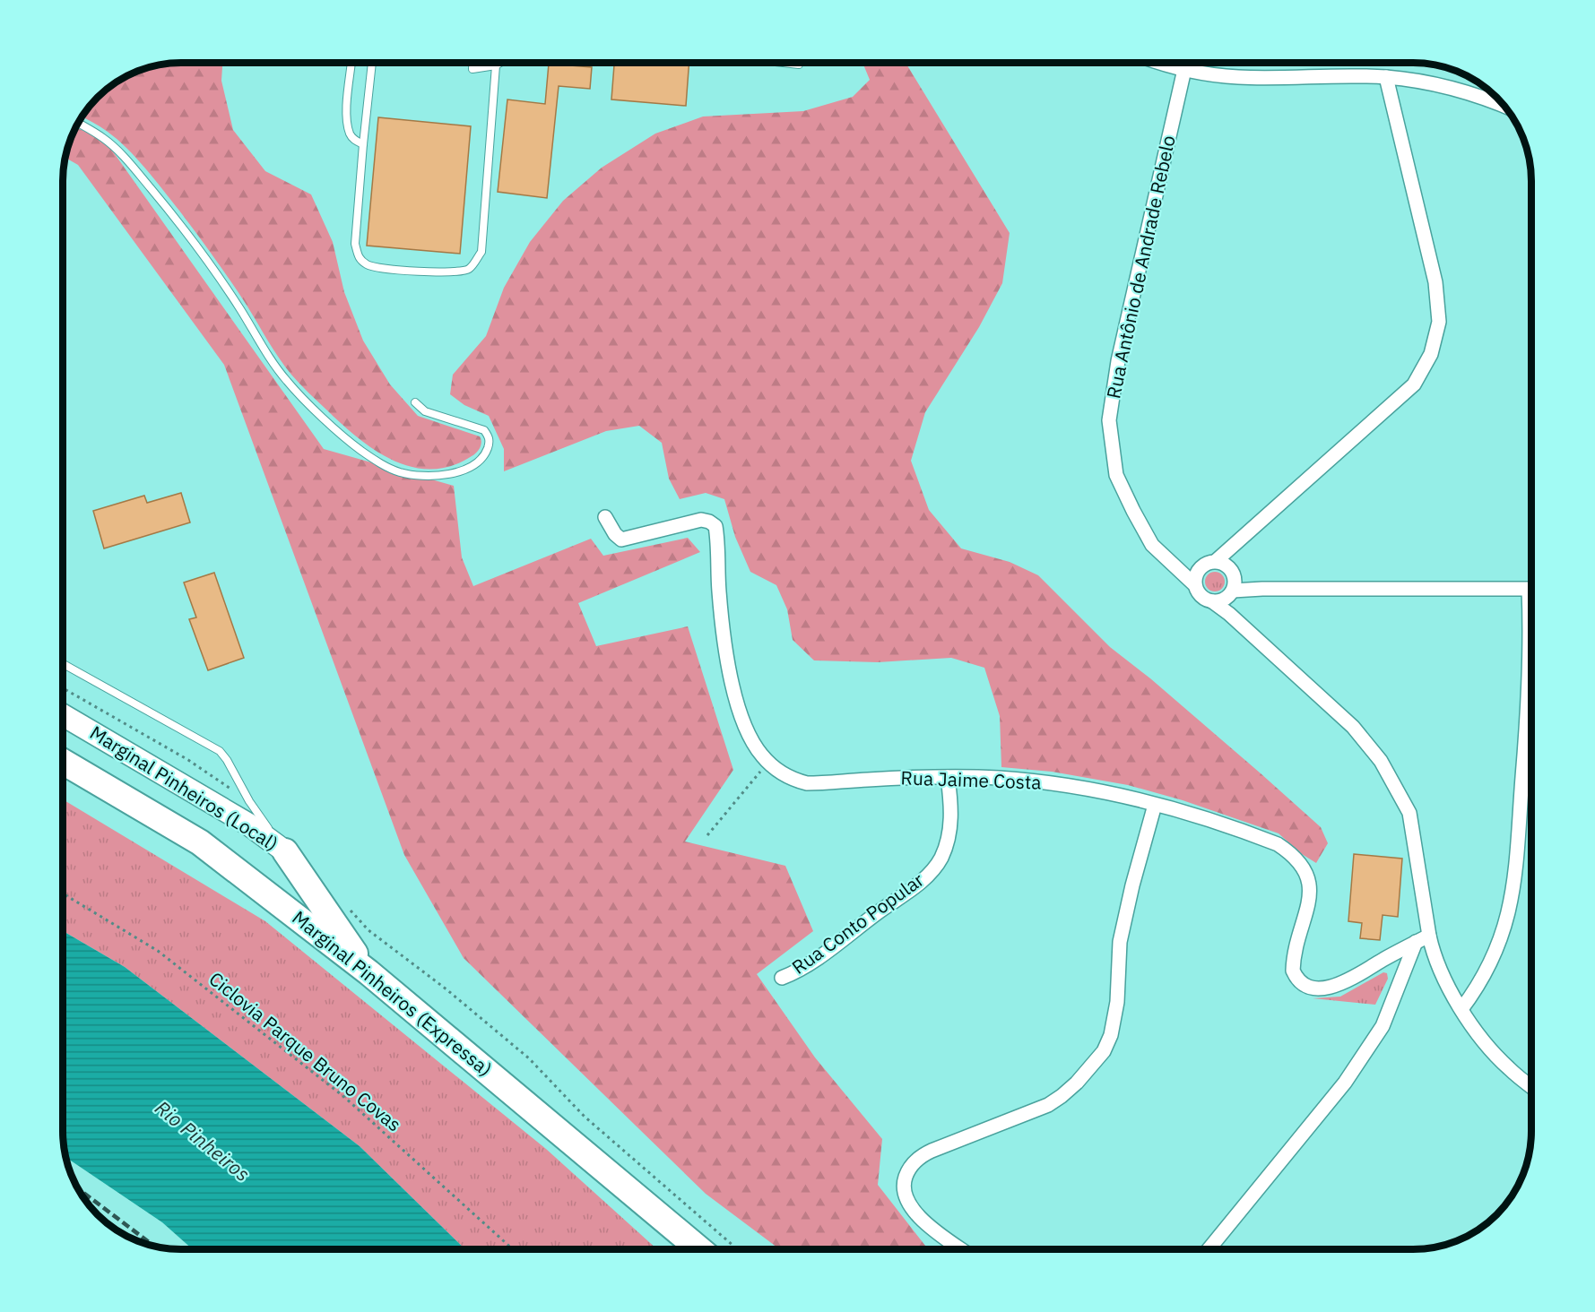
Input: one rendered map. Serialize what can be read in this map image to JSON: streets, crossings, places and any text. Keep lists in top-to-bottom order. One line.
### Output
{"streets":{"highway":["Marginal Pinheiros (Expressa)"],"main road":["Marginal Pinheiros (Local)"],"street":["Rua Antônio de Andrade Rebelo","Rua Jaime Costa","Rua Conto Popular"],"path":["Ciclovia Parque Bruno Covas"]},"crossings":[["Rua Jaime Costa","Rua Conto Popular"]],"water":["Rio Pinheiros"]}
